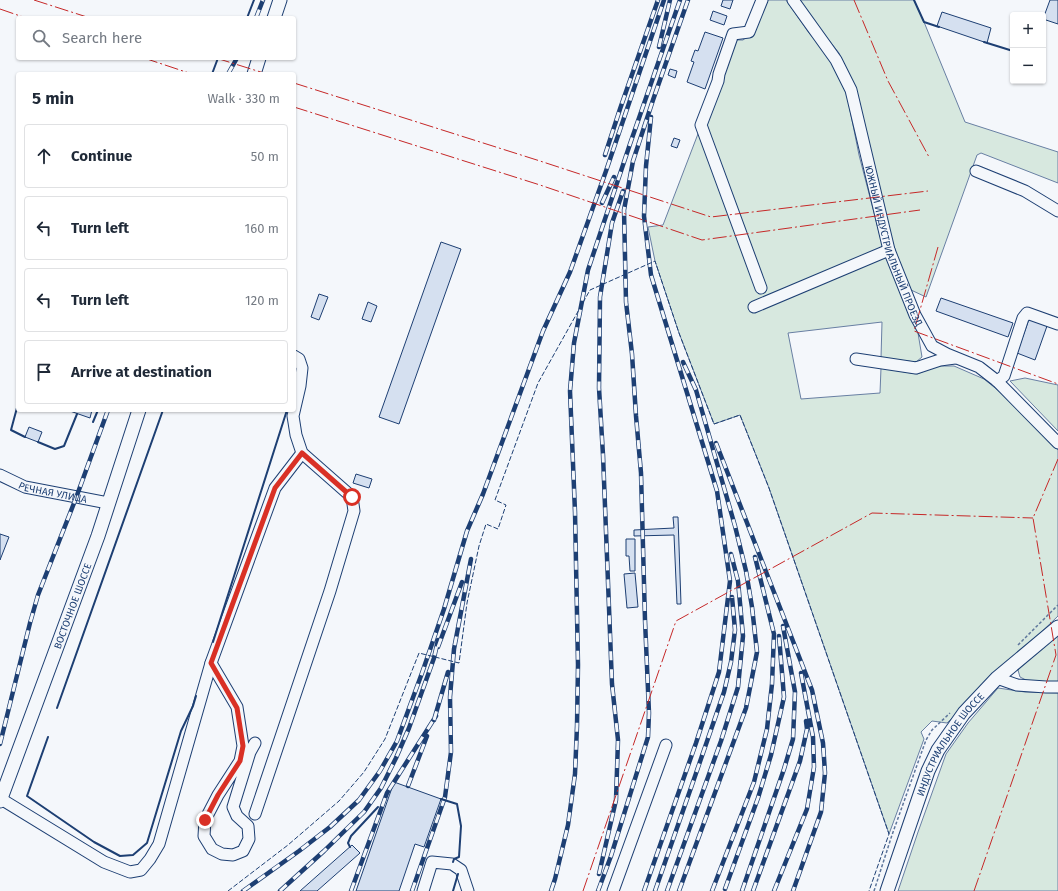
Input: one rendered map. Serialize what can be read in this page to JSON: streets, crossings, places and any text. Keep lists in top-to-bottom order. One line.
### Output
{"streets":{"main road":["ВОСТОЧНОЕ ШОССЕ","ИНДУСТРИАЛЬНОЕ ШОССЕ"],"street":["ЮЖНЫЙ ИНДУСТРИАЛЬНЫЙ ПРОЕЗД","РЕЧНАЯ УЛИЦА"]},"crossings":[["РЕЧНАЯ УЛИЦА","ВОСТОЧНОЕ ШОССЕ"]],"page":{"map_buttons":["+","−"],"search":"Search here","heading":["5 min","Walk · 330 m"],"list":[["Continue","50 m"],["Turn left","160 m"],["Turn left","120 m"],"Arrive at destination"]}}
